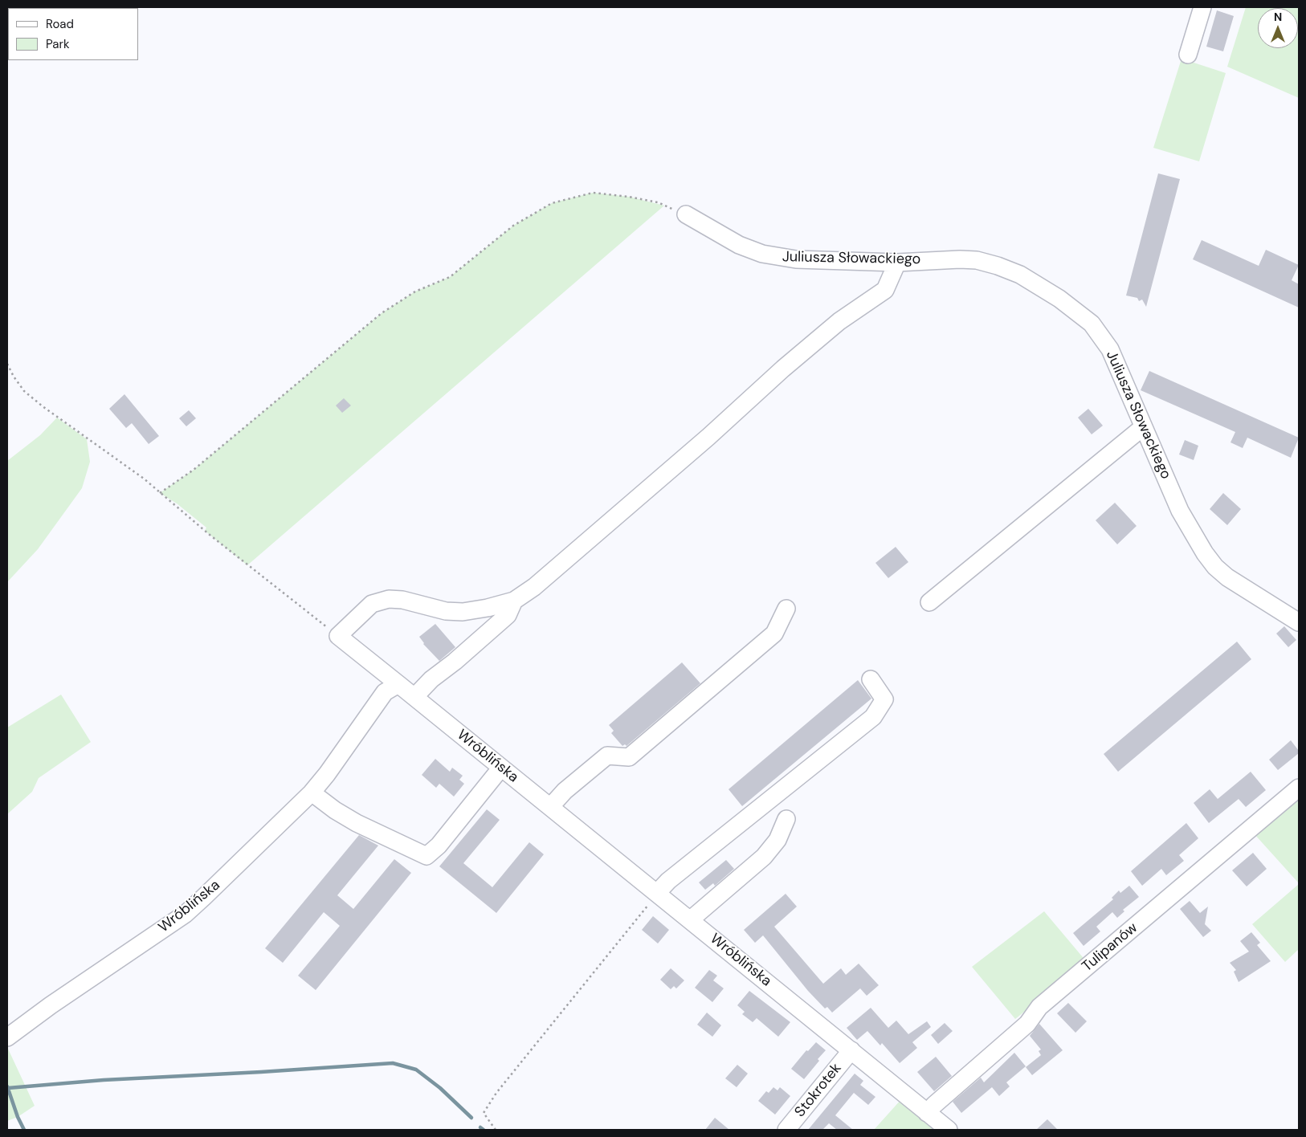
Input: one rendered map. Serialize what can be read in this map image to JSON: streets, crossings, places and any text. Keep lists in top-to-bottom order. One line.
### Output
{"streets":{"street":["Juliusza Słowackiego","Wróblińska","Tulipanów","Stokrotek"]},"crossings":[["Wróblińska","Tulipanów"],["Wróblińska","Stokrotek"]],"legend":["Road","Park"],"north":"top"}
